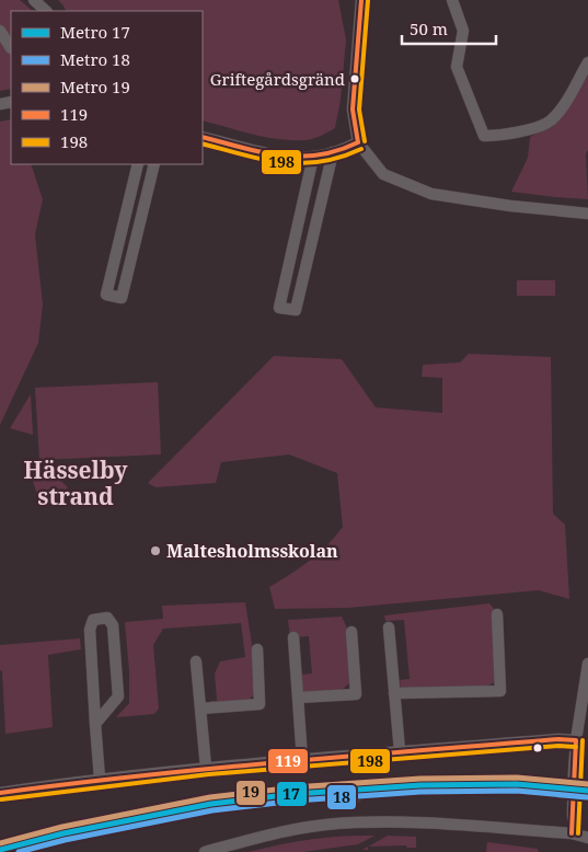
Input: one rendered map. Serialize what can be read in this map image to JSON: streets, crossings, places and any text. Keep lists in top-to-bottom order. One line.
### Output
{"districts":["Hässelby strand"],"places":["Griftegårdsgränd","Maltesholmsskolan"],"lines":["transit line 119","transit line 198","metro line 19","metro line 17","metro line 18"],"legend":["Metro 17","Metro 18","Metro 19","119","198"],"scale_bar":"50 m"}
